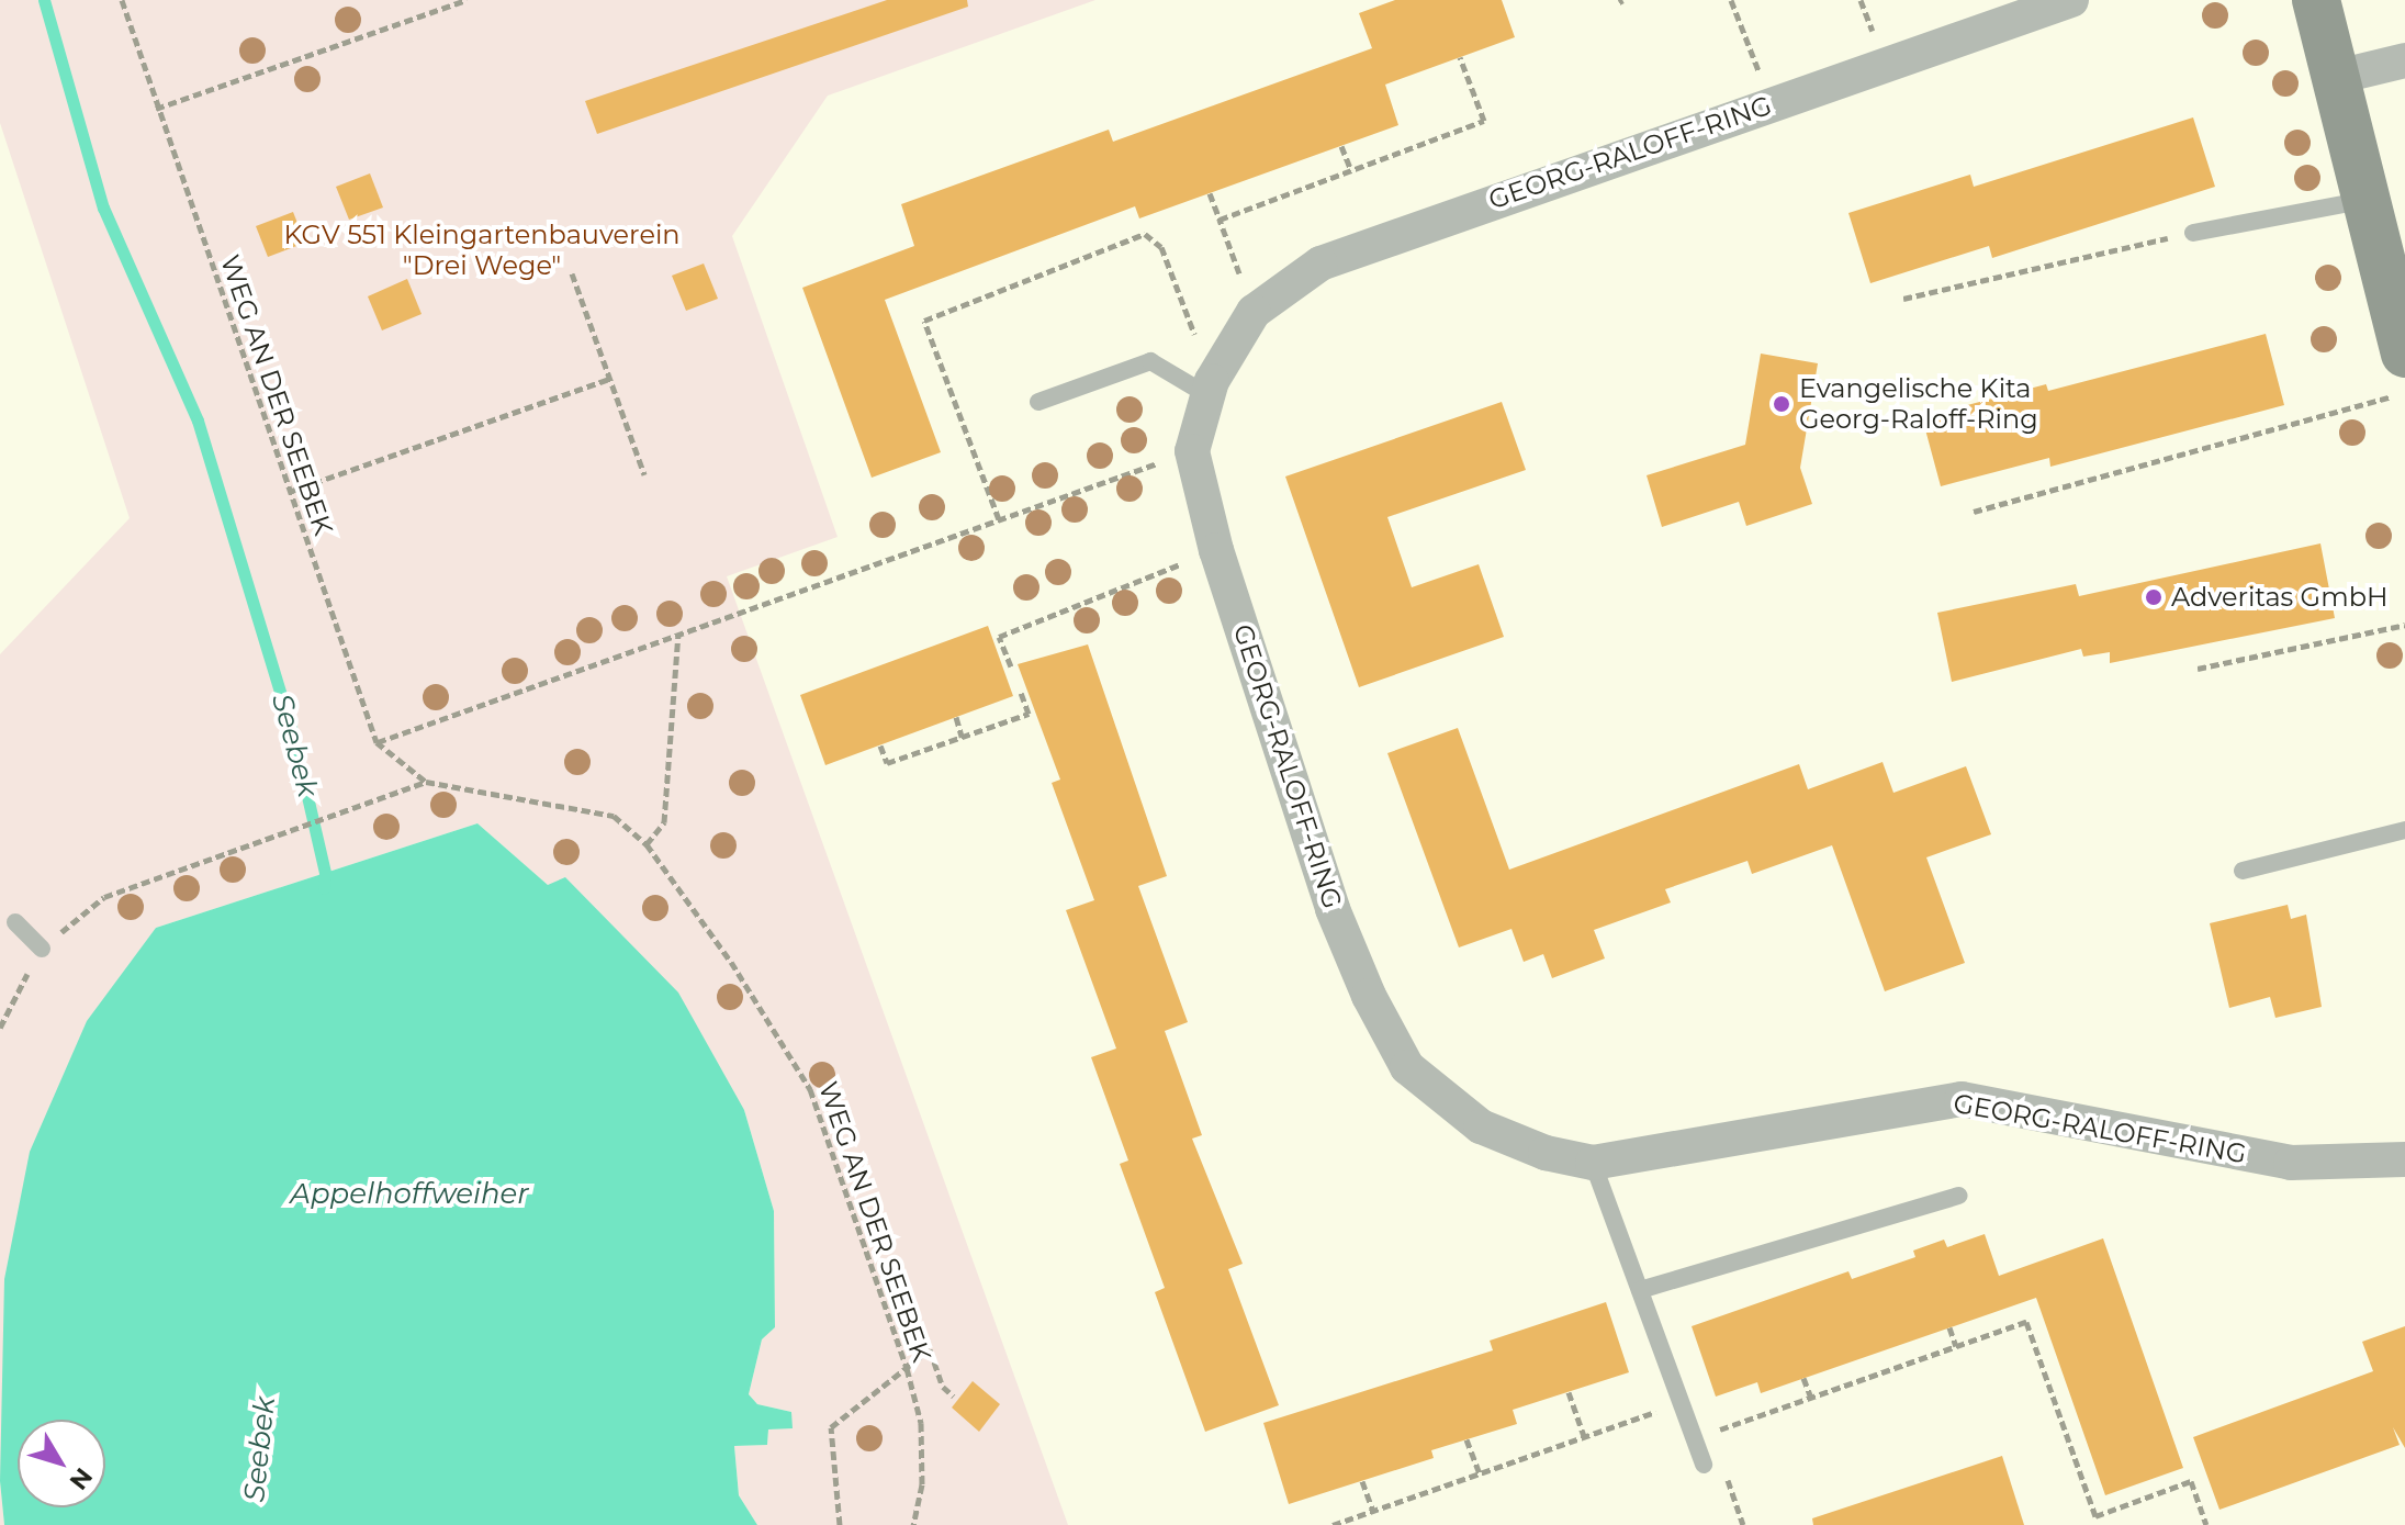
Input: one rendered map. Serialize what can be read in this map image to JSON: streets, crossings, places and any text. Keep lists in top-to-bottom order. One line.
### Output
{"streets":{"street":["GEORG-RALOFF-RING"],"path":["WEG AN DER SEEBEK"]},"water":["Seebek","Appelhoffweiher"],"parks":["KGV 551 Kleingartenbauverein \"Drei Wege\""],"places":["Evangelische Kita Georg-Raloff-Ring","Adveritas GmbH"],"north":"bottom right"}
